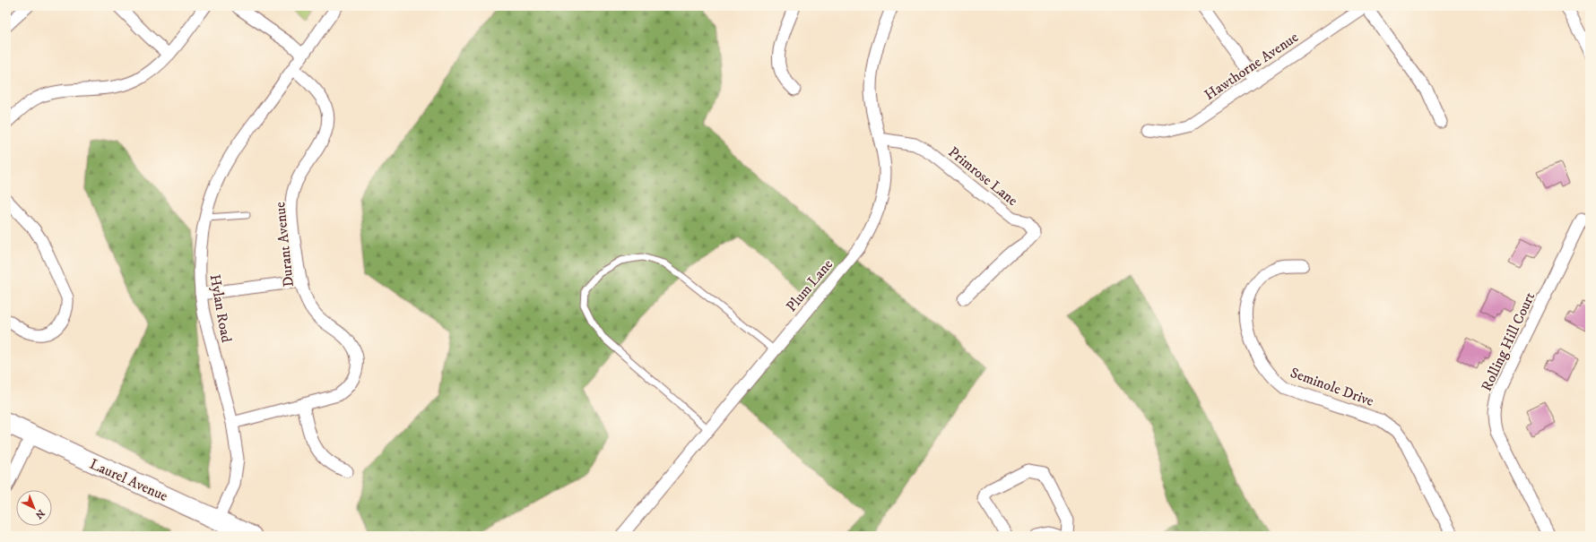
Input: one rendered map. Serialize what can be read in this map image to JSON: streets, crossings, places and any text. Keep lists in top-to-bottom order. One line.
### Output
{"streets":{"main road":["Laurel Avenue"],"street":["Hawthorne Avenue","Primrose Lane","Durant Avenue","Plum Lane","Hylan Road","Rolling Hill Court","Seminole Drive"]},"crossings":[["Primrose Lane","Plum Lane"],["Durant Avenue","Hylan Road"],["Hylan Road","Laurel Avenue"]],"north":"bottom right"}
